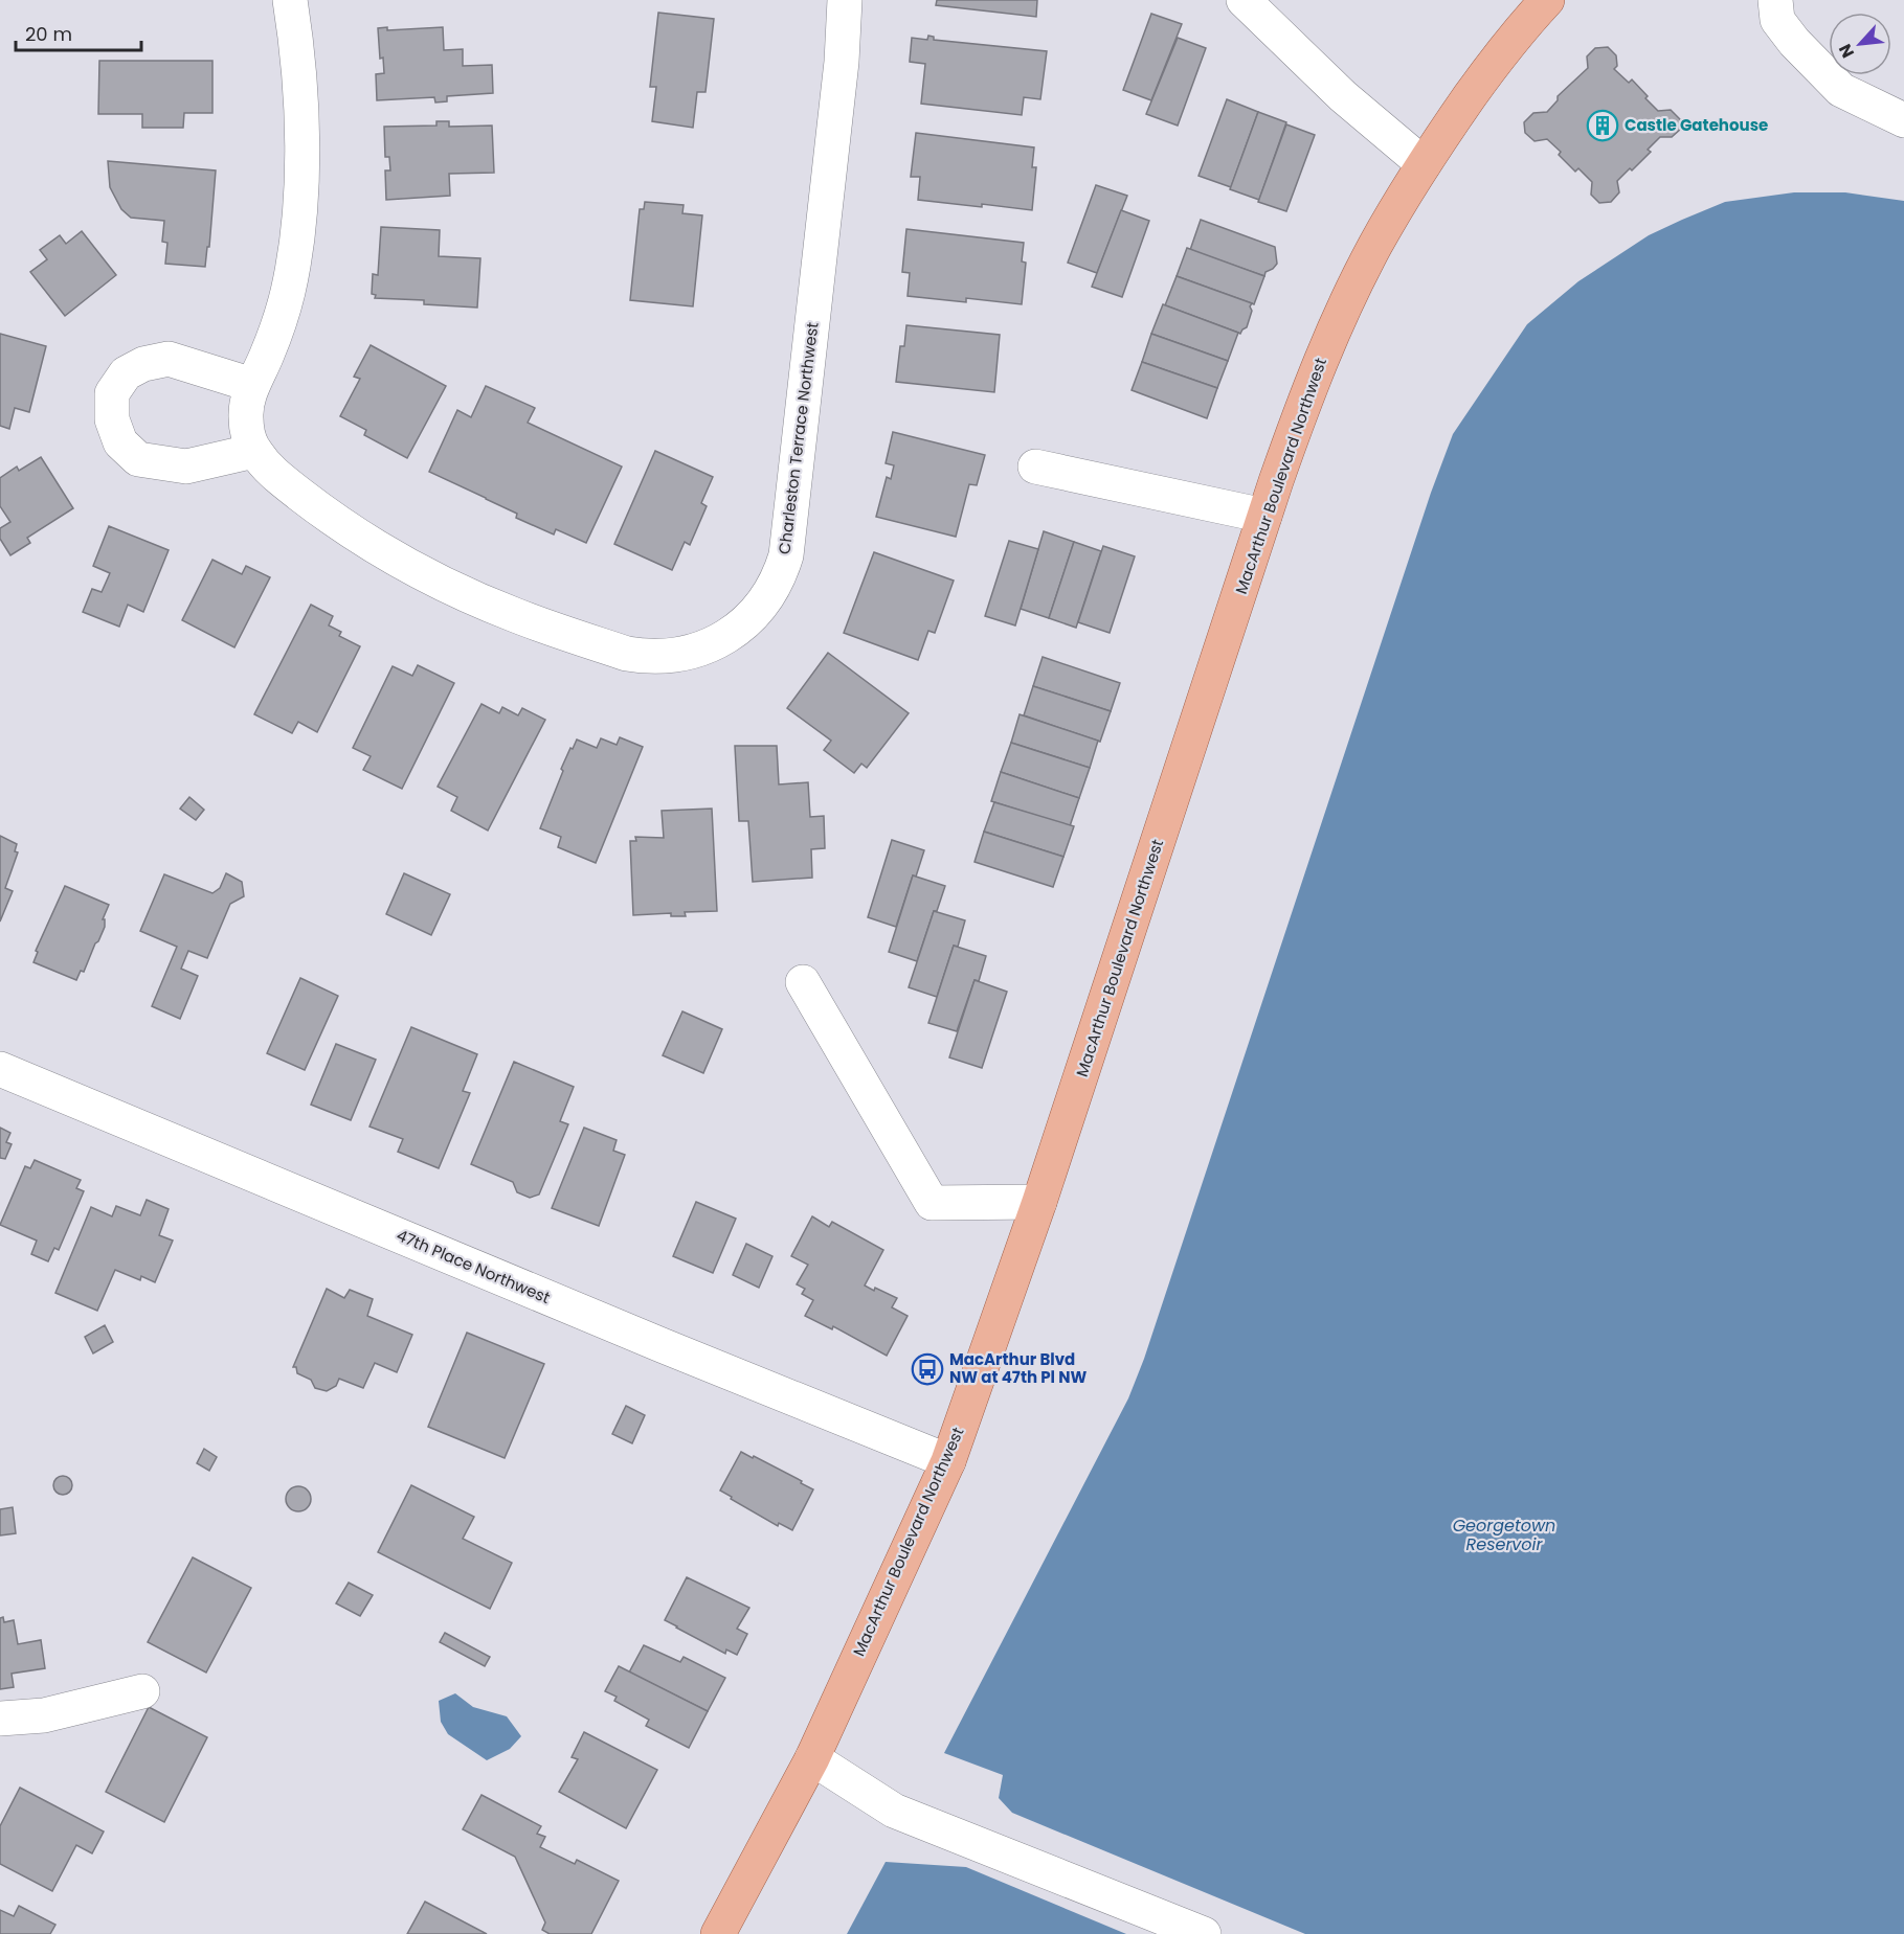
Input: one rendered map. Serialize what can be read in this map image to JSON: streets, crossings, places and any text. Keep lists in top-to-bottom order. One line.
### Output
{"streets":{"main road":["MacArthur Boulevard Northwest"],"street":["Charleston Terrace Northwest","47th Place Northwest"]},"crossings":[["MacArthur Boulevard Northwest","47th Place Northwest"]],"water":["Georgetown Reservoir"],"places":{"building":["Castle Gatehouse"],"bus stop":["MacArthur Blvd NW at 47th Pl NW"]},"scale_bar":"20 m","north":"bottom left"}
